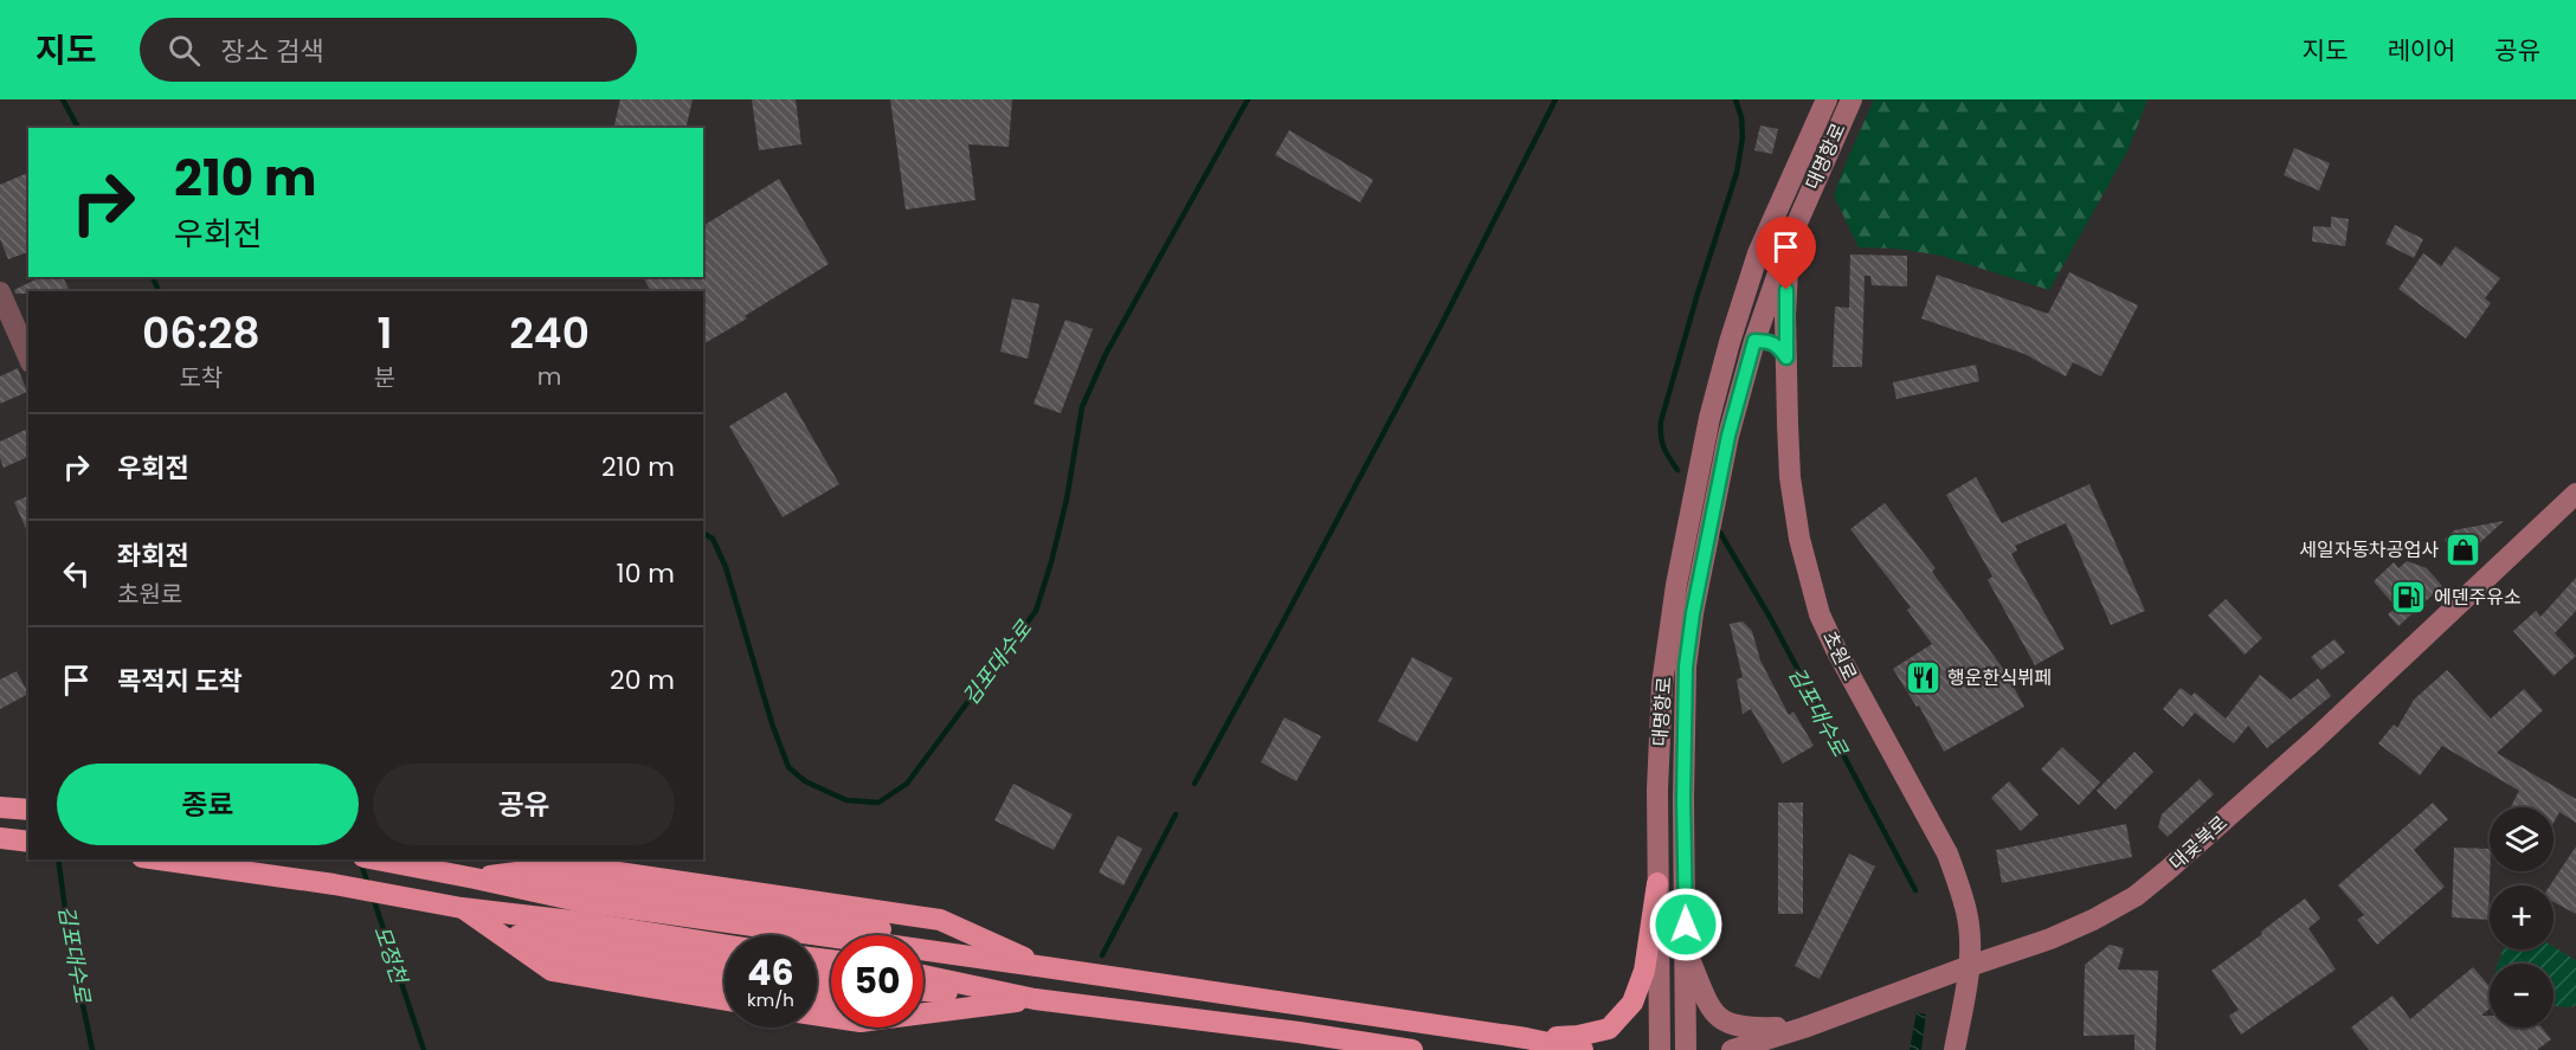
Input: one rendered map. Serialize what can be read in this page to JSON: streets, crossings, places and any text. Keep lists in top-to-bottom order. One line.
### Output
{"streets":{"main road":["대명항로","초원로","대곶북로"]},"crossings":[["대명항로","초원로"],["초원로","대곶북로"]],"water":["김포대수로","모정천"],"places":{"shop":["세일자동차공업사"],"fuel station":["에덴주유소"],"restaurant":["행운한식뷔페"]},"page":{"header":"지도","search":"장소 검색","nav":["지도","레이어","공유"],"turn":["210 m","우회전"],"eta":["06:28","도착","1","분","240","m"],"list":[{"name":"우회전","value":"210 m"},{"name":"좌회전","note":"초원로","value":"10 m"},{"name":"목적지 도착","value":"20 m"}],"buttons":["종료","공유"],"map_buttons":["+","−"],"speed":"46 km/h","limit":"50"}}
